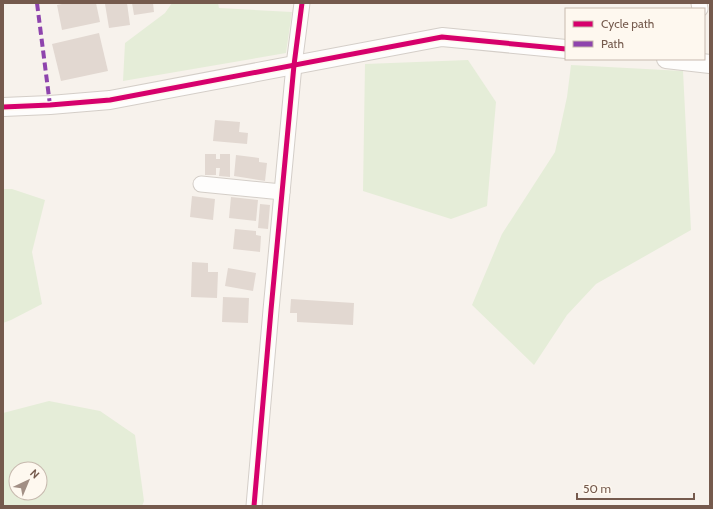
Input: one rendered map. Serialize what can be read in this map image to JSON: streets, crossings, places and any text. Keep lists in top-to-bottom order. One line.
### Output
{"legend":["Cycle path","Path"],"scale_bar":"50 m","north":"top right"}
